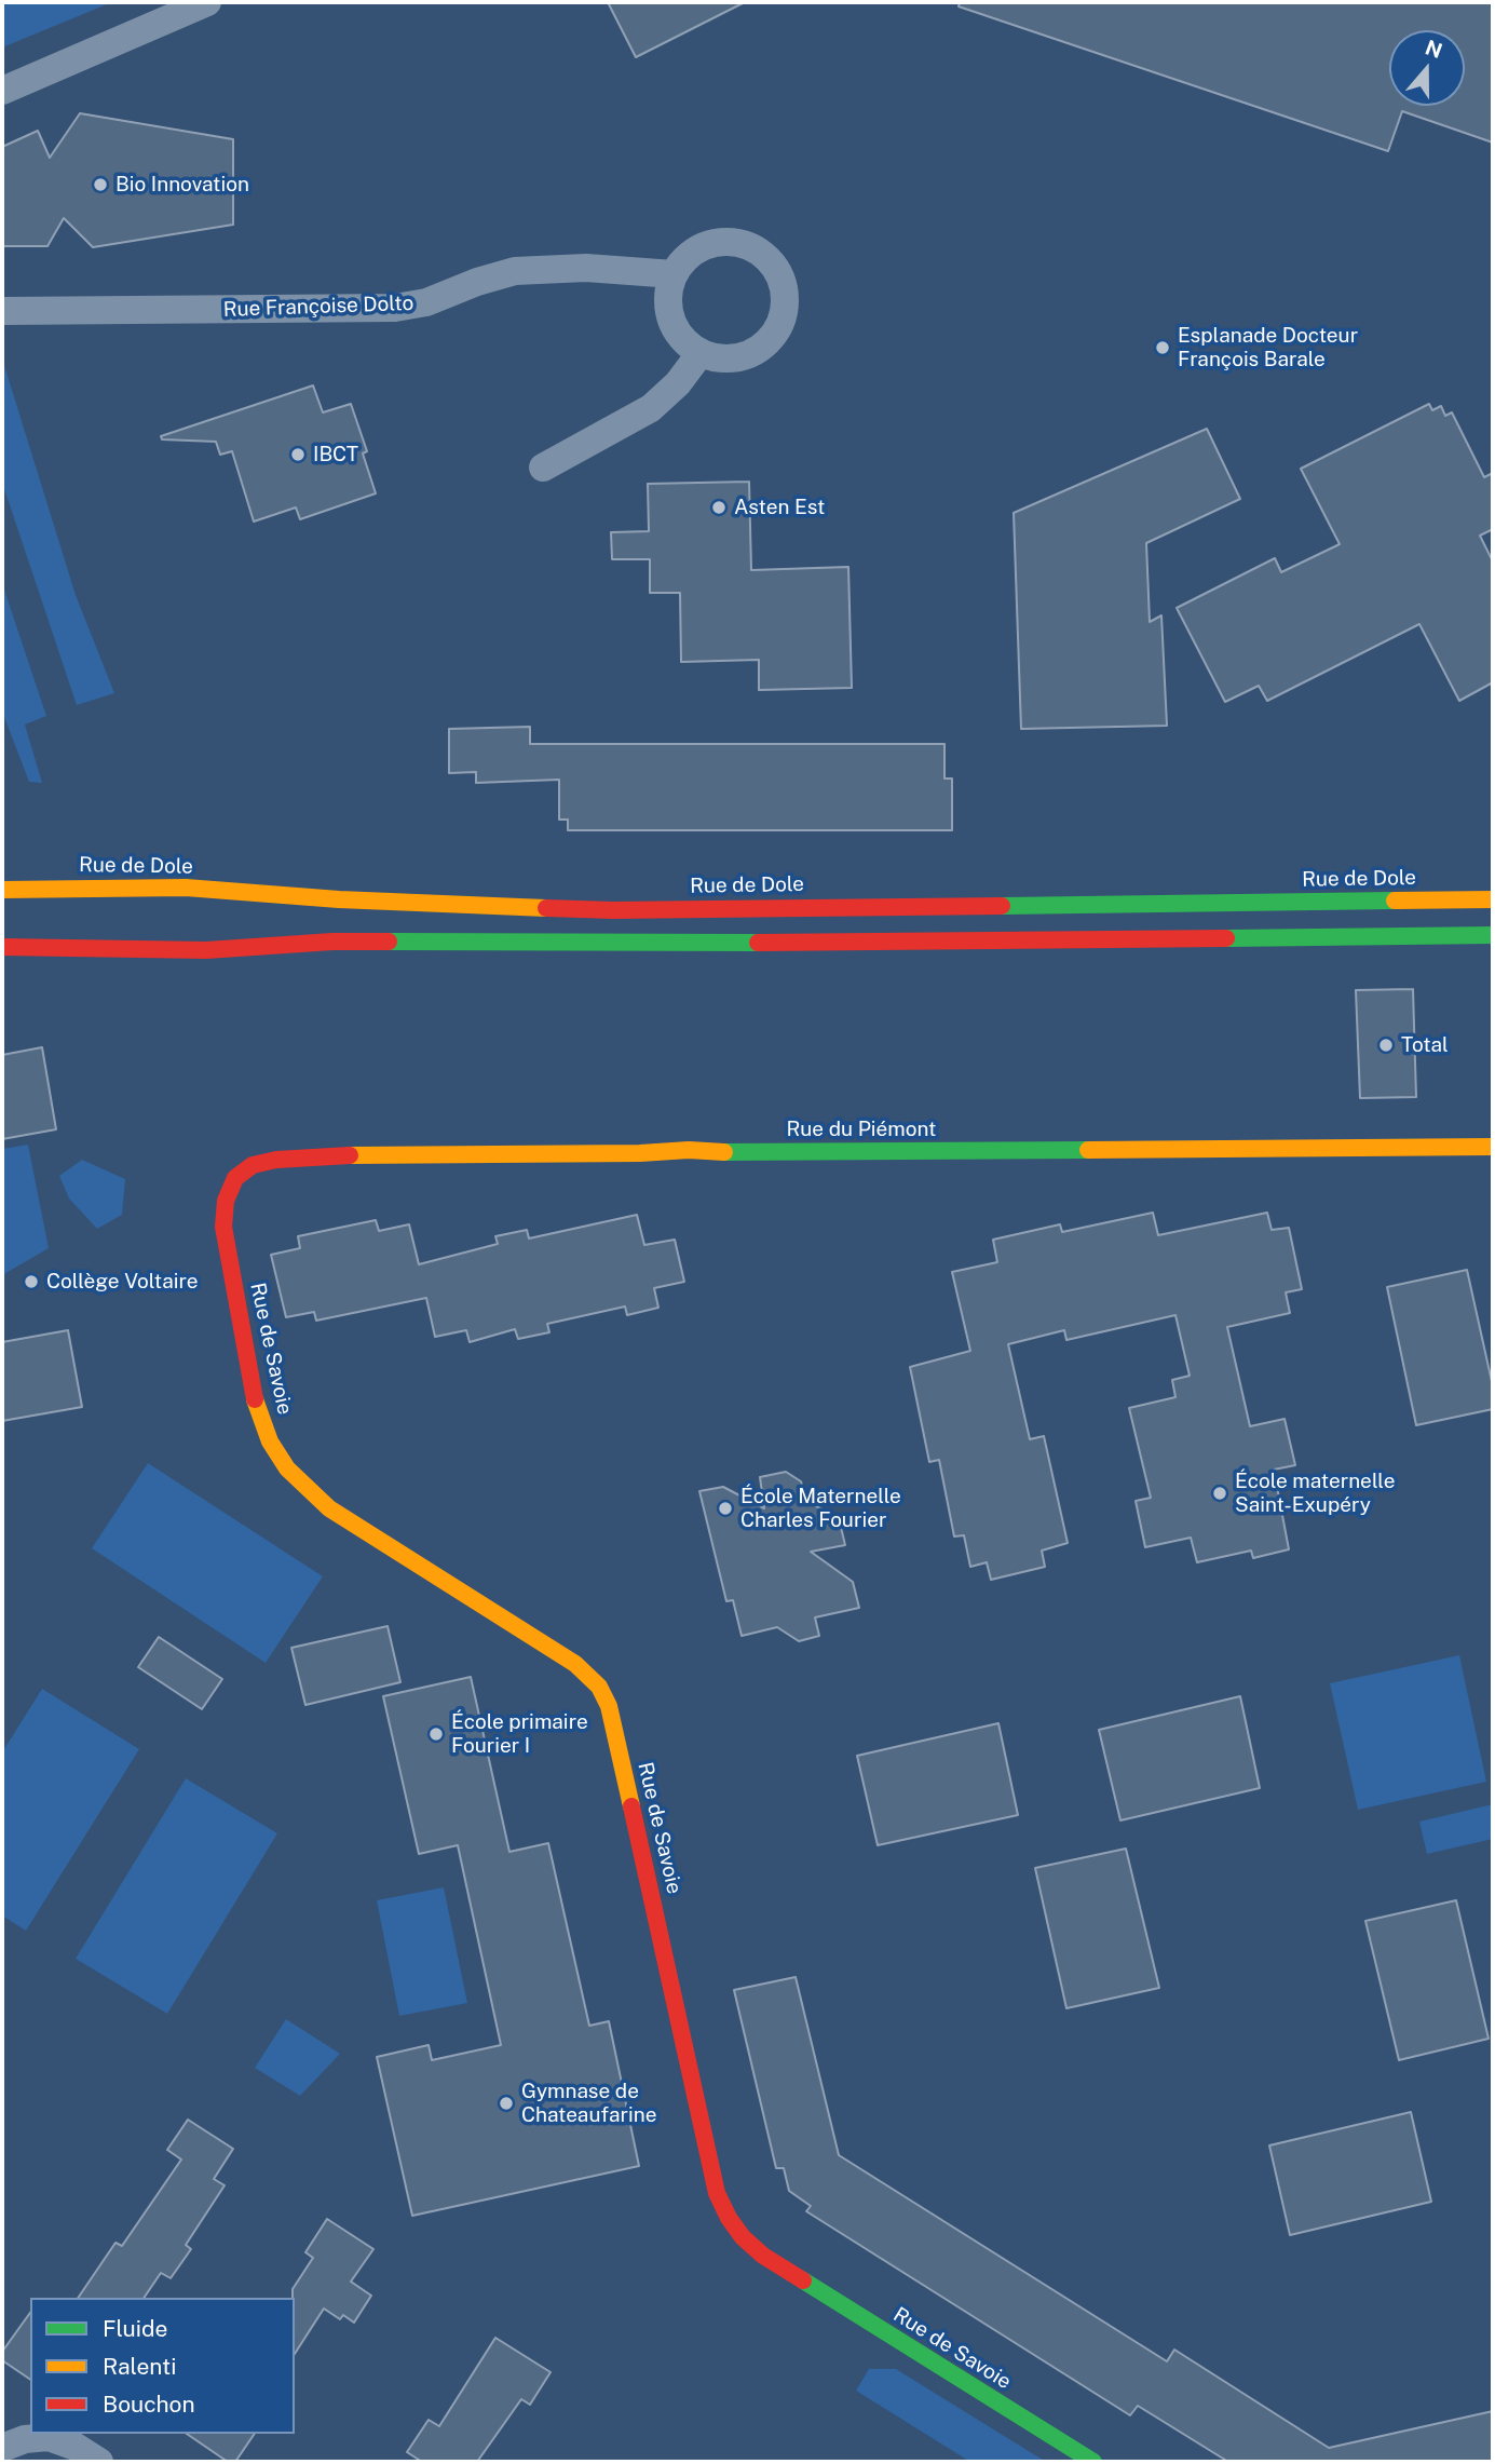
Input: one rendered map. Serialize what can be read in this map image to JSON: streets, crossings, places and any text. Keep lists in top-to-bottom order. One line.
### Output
{"streets":{"main road":["Rue de Dole","Rue du Piémont","Rue de Savoie"],"street":["Rue Françoise Dolto"]},"crossings":[["Rue du Piémont","Rue de Savoie"]],"places":["Bio Innovation","Esplanade Docteur François Barale","IBCT","Asten Est","Total","Collège Voltaire","École maternelle Saint-Exupéry","École Maternelle Charles Fourier","École primaire Fourier I","Gymnase de Chateaufarine"],"legend":["Fluide","Ralenti","Bouchon"],"north":"top"}
